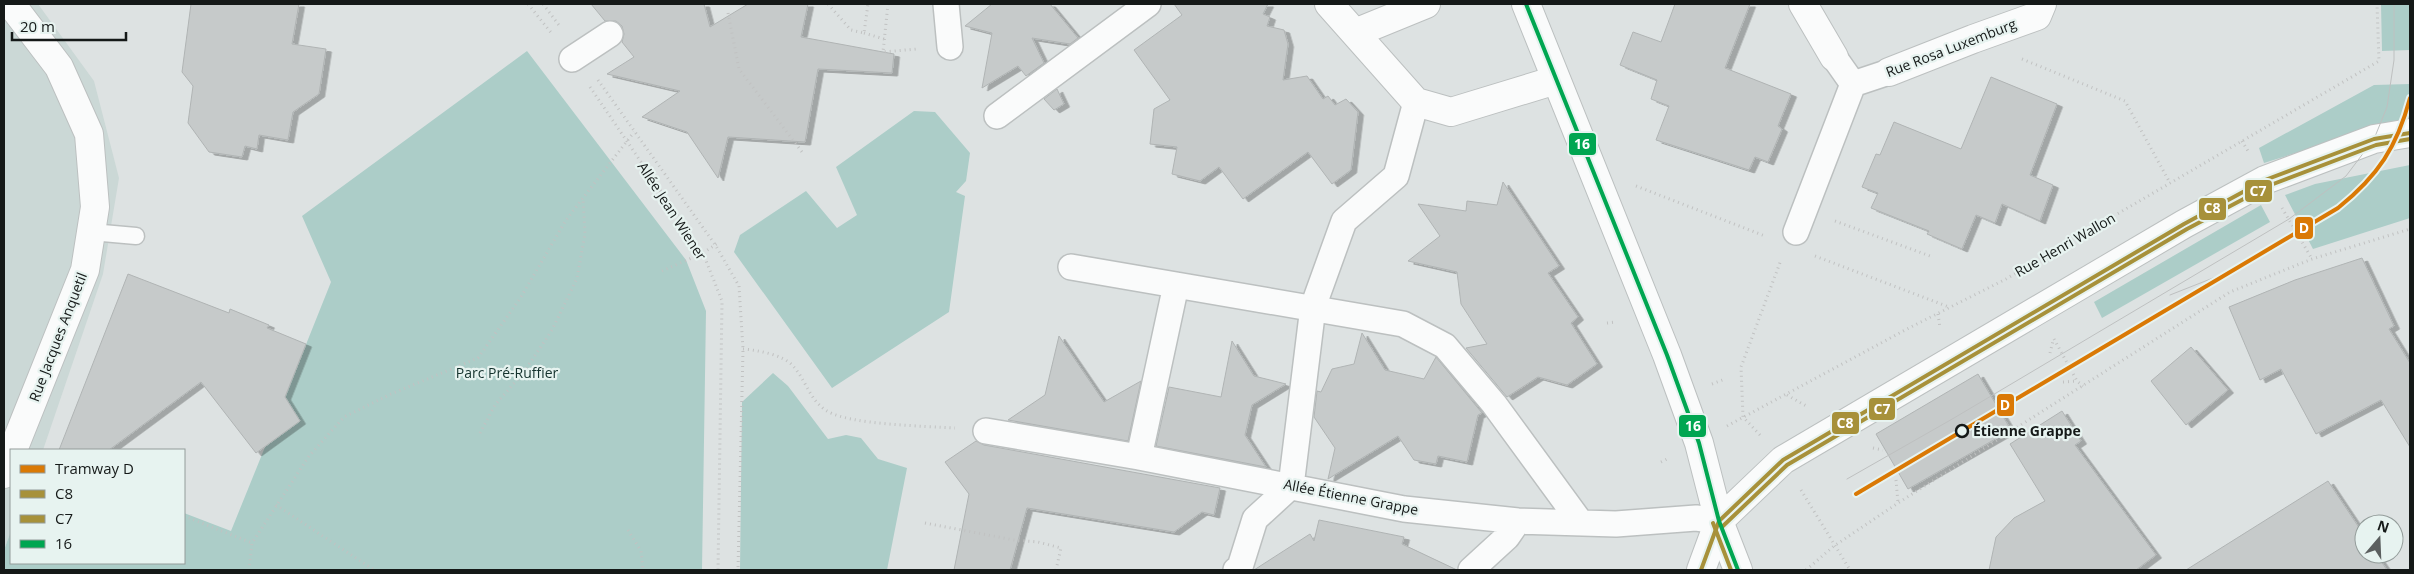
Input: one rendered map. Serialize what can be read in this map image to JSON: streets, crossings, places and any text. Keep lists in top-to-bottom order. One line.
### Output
{"streets":{"street":["Rue Rosa Luxemburg","Rue Jacques Anquetil","Allée Étienne Grappe"],"path":["Allée Jean Wiener","Rue Henri Wallon"]},"parks":["Parc Pré-Ruffier"],"places":["Étienne Grappe"],"lines":["transit line 16","tram line D","transit line C8","transit line C7"],"legend":["Tramway D","C8","C7","16"],"scale_bar":"20 m","north":"top"}
